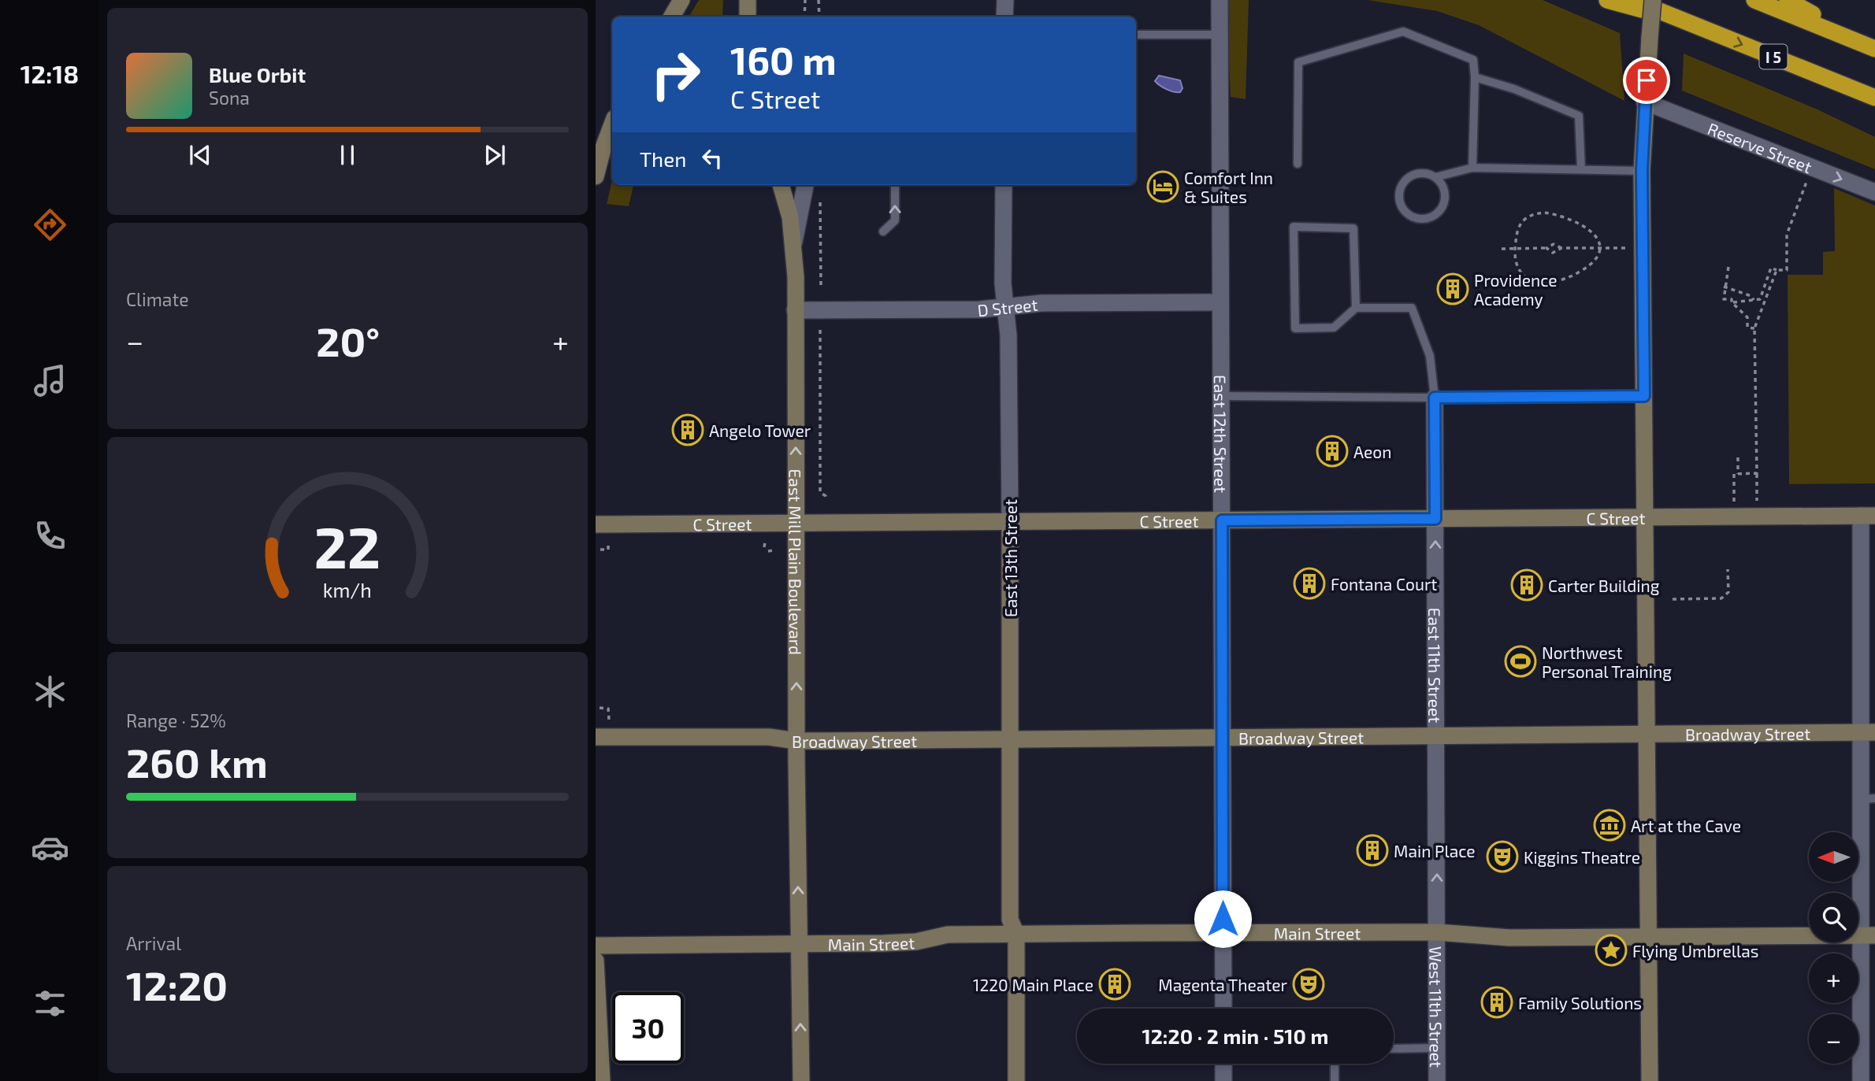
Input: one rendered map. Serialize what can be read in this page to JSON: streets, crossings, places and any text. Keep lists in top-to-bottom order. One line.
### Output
{"streets":{"highway":["I 5"],"street":["Reserve Street","D Street","East 12th Street","C Street","East 13th Street","East Mill Plain Boulevard","East 11th Street","Broadway Street","Main Street","West 11th Street"]},"crossings":[["D Street","East 12th Street"],["D Street","East 13th Street"],["D Street","East Mill Plain Boulevard"],["East 12th Street","C Street"],["East 12th Street","Broadway Street"],["East 12th Street","Main Street"],["C Street","East 13th Street"],["C Street","East Mill Plain Boulevard"],["C Street","East 11th Street"],["East 13th Street","Broadway Street"],["East 13th Street","Main Street"],["East Mill Plain Boulevard","Broadway Street"],["East Mill Plain Boulevard","Main Street"],["East 11th Street","Broadway Street"],["East 11th Street","Main Street"],["East 11th Street","West 11th Street"],["Main Street","West 11th Street"]],"one_way":["East Mill Plain Boulevard","East 11th Street"],"places":{"hotel":["Comfort Inn & Suites"],"building":["Providence Academy","Angelo Tower","Aeon","Fontana Court","Carter Building","Main Place","1220 Main Place","Family Solutions"],"sports":["Northwest Personal Training"],"museum":["Art at the Cave"],"theatre":["Kiggins Theatre","Magenta Theater"],"place":["Flying Umbrellas"]},"north":"left","page":{"tabs":"12:18","turn":["160 m","C Street"],"song":["Blue Orbit","Sona"],"then":"Then","tile":["Climate",["Range · 52%","260 km"],["Arrival","12:20"]],"heat":["−","20°","+"],"map_buttons":["+","−"],"limit":"30","trip":"12:20 · 2 min · 510 m","gauge":["22","km/h"]}}
